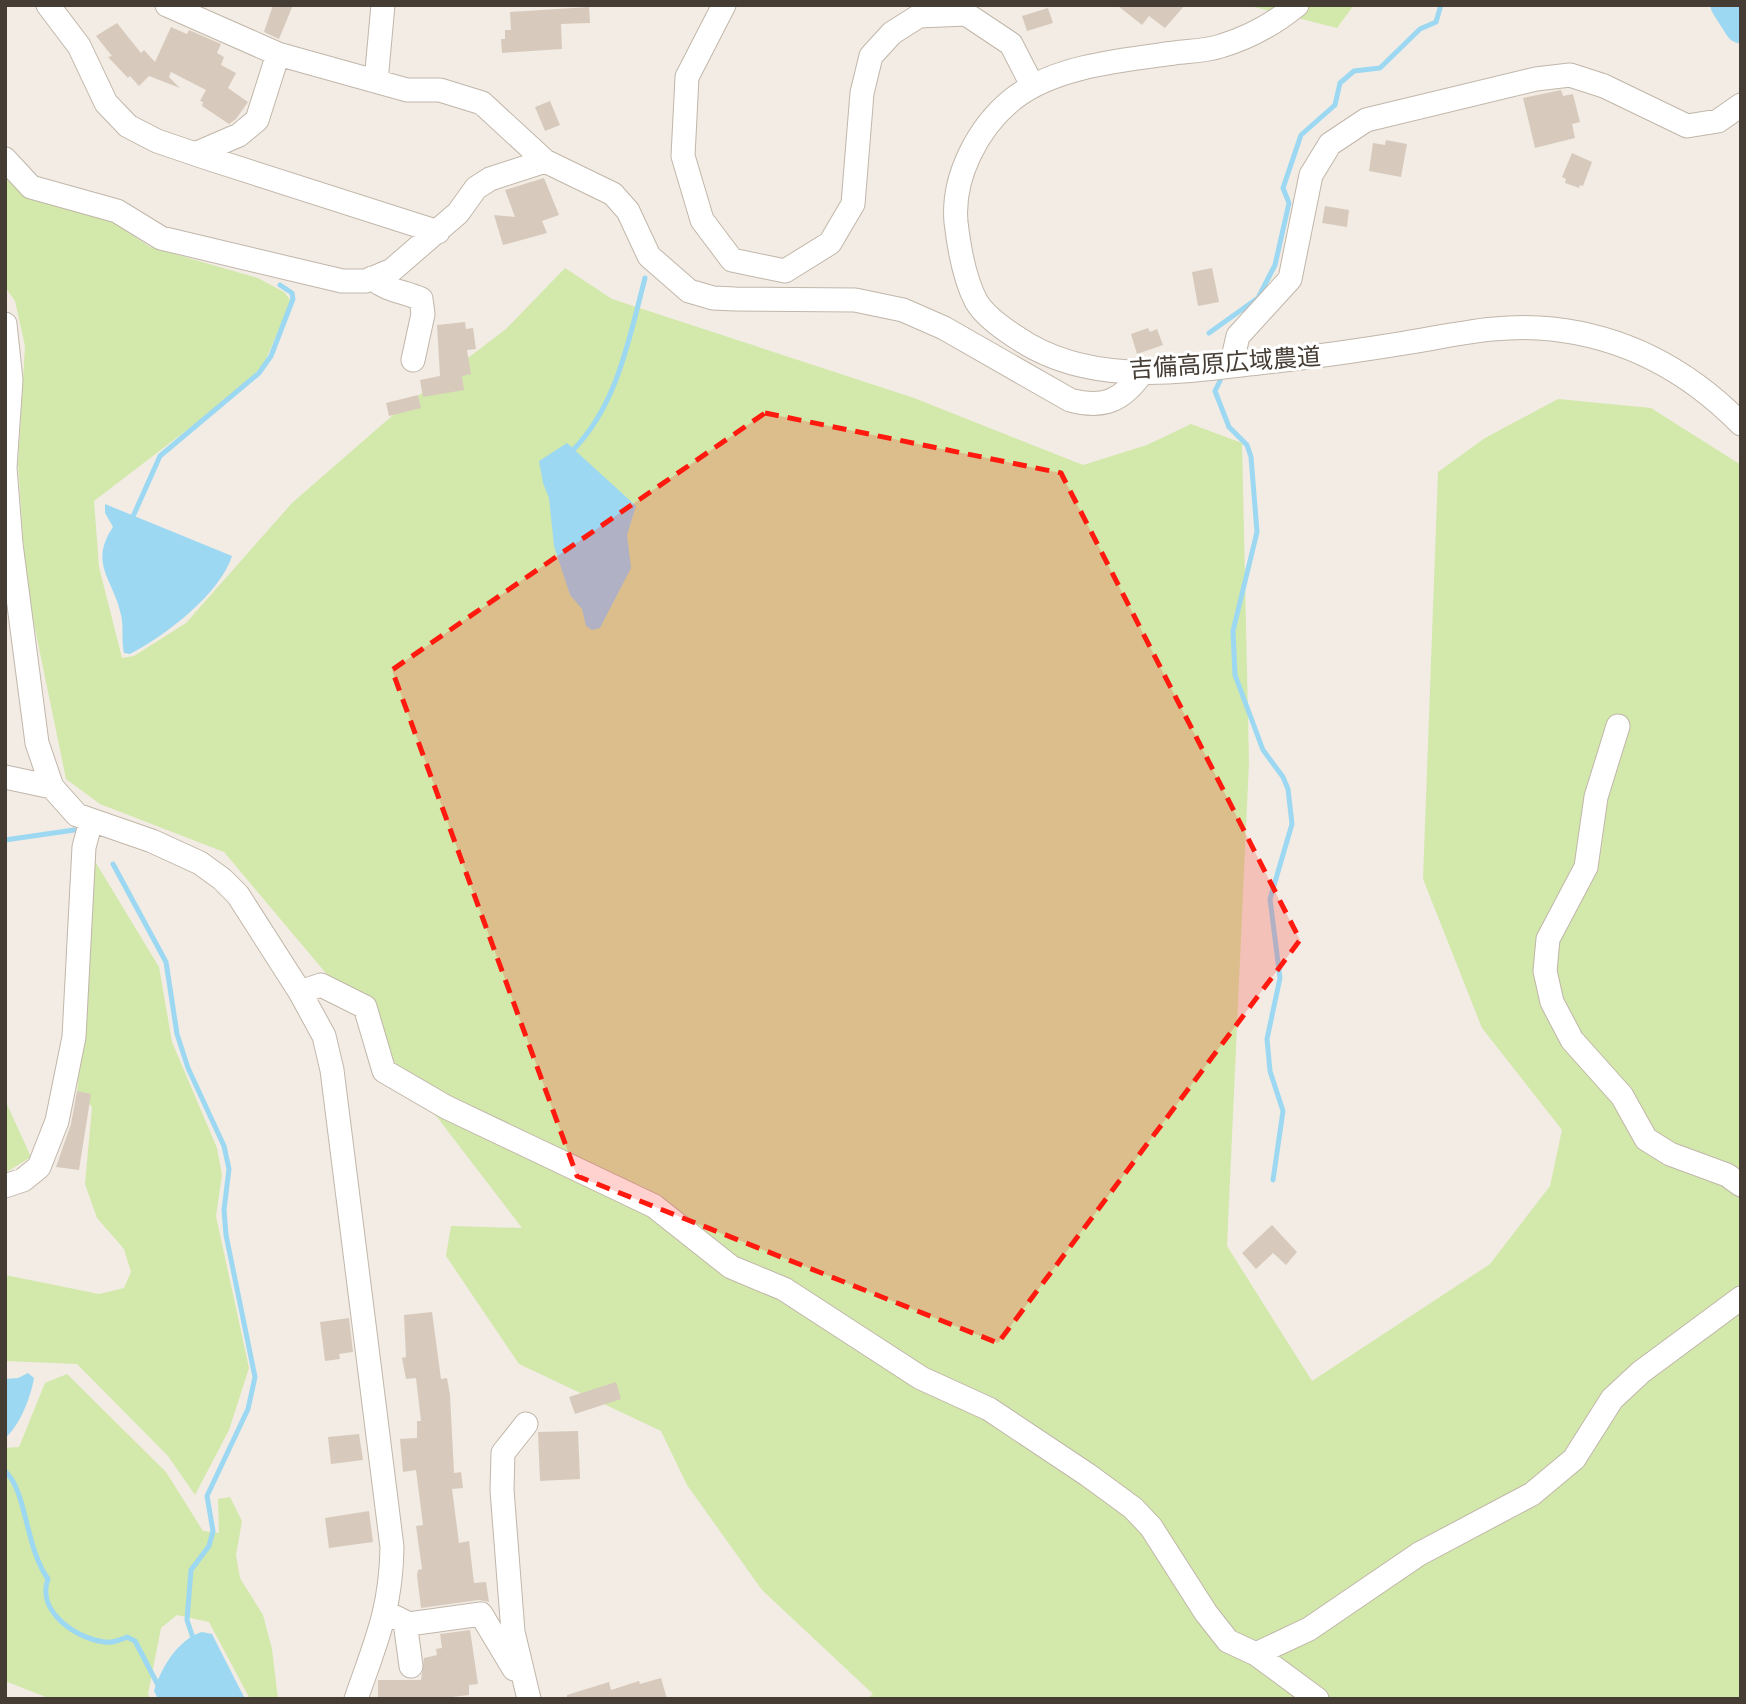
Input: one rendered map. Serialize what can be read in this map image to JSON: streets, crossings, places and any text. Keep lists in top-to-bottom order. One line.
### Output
{"streets":{"street":["吉備高原広域農道"]}}
